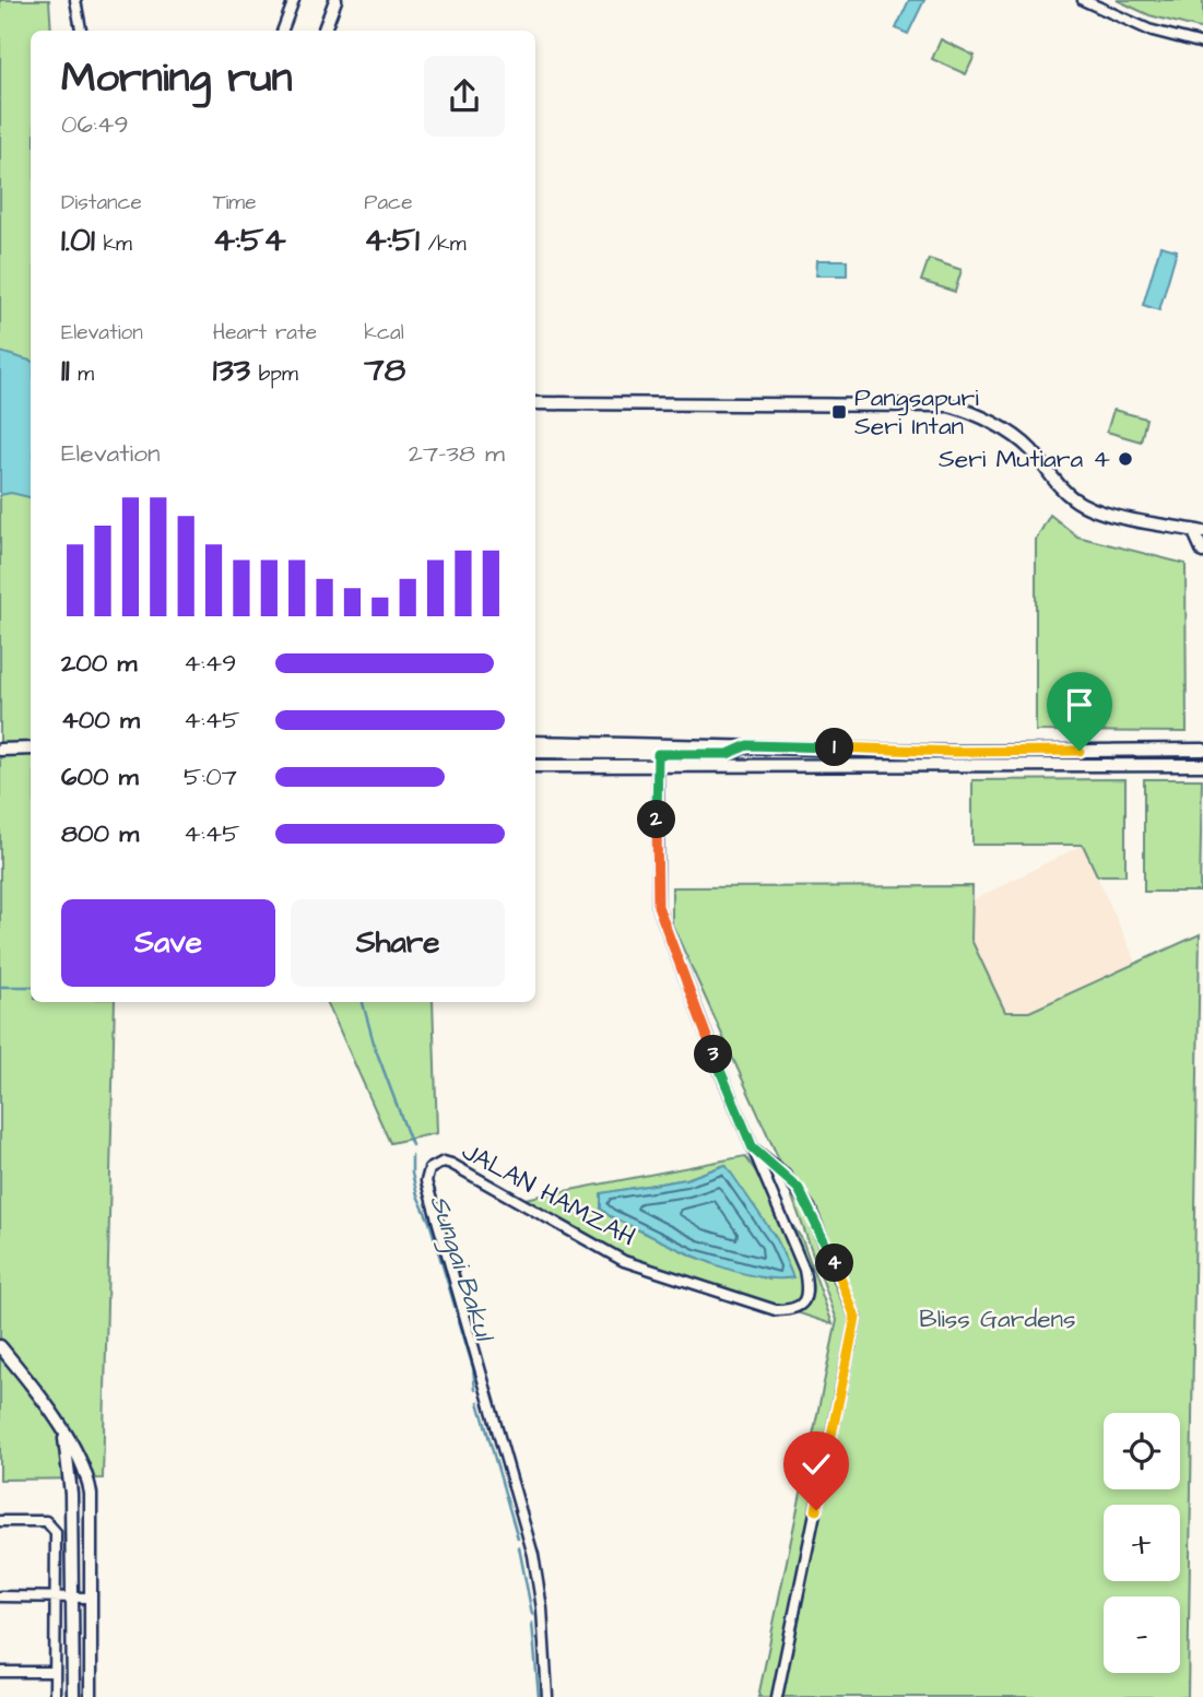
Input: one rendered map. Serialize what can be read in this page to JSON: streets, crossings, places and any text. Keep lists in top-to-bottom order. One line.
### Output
{"streets":{"street":["JALAN HAMZAH"]},"water":["Sungai Bakul"],"parks":["Bliss Gardens"],"places":{"transit":["Pangsapuri Seri Intan"],"other":["Seri Mutiara 4"]},"page":{"heading":["Morning run","06:49"],"stats":[["Distance","1.01 km"],["Time","4:54"],["Pace","4:51 /km"],["Elevation","11 m"],["Heart rate","133 bpm"],["kcal","78"]],"chart":["Elevation","27–38 m"],"list":[{"name":"200 m","note":"4:49"},{"name":"400 m","note":"4:45"},{"name":"600 m","note":"5:07"},{"name":"800 m","note":"4:45"}],"pins":["1","2","3","4"],"buttons":["Save","Share"],"map_buttons":["+","−"]}}
